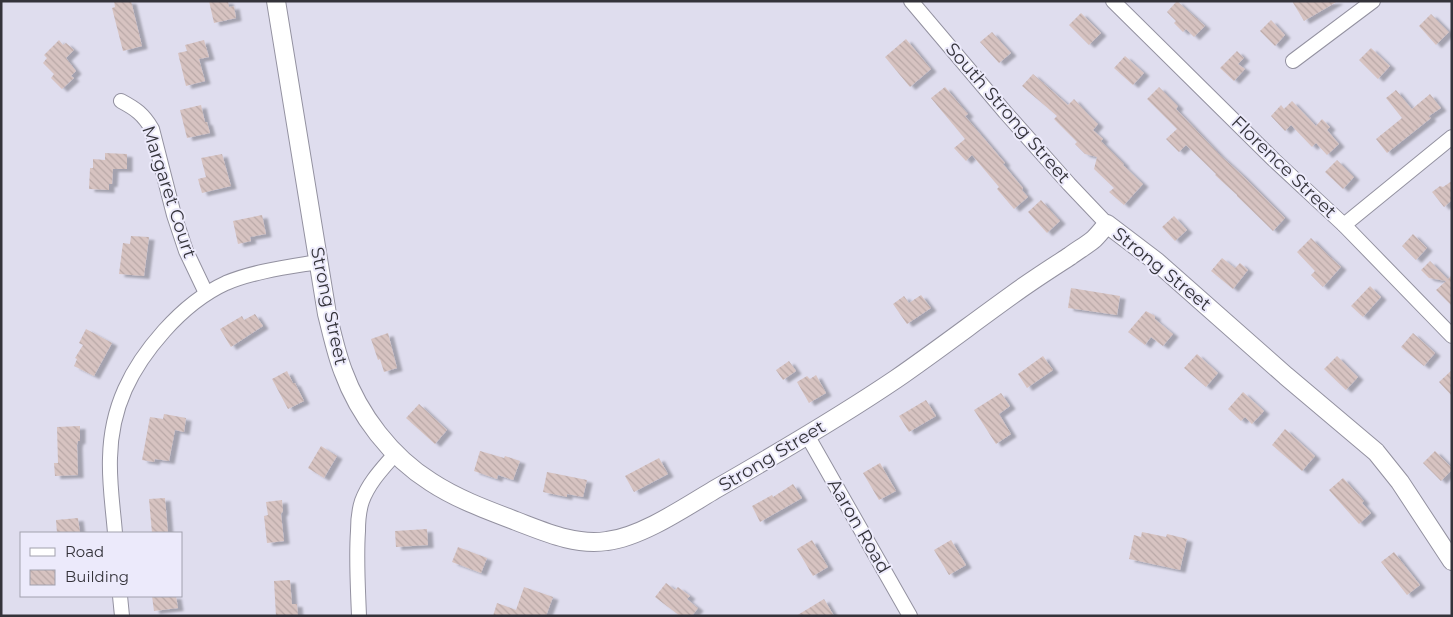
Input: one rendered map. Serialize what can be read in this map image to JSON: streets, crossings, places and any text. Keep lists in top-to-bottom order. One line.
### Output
{"streets":{"street":["South Strong Street","Florence Street","Margaret Court","Strong Street","Aaron Road"]},"crossings":[["South Strong Street","Strong Street"],["Strong Street","Aaron Road"]],"legend":["Road","Building"]}
